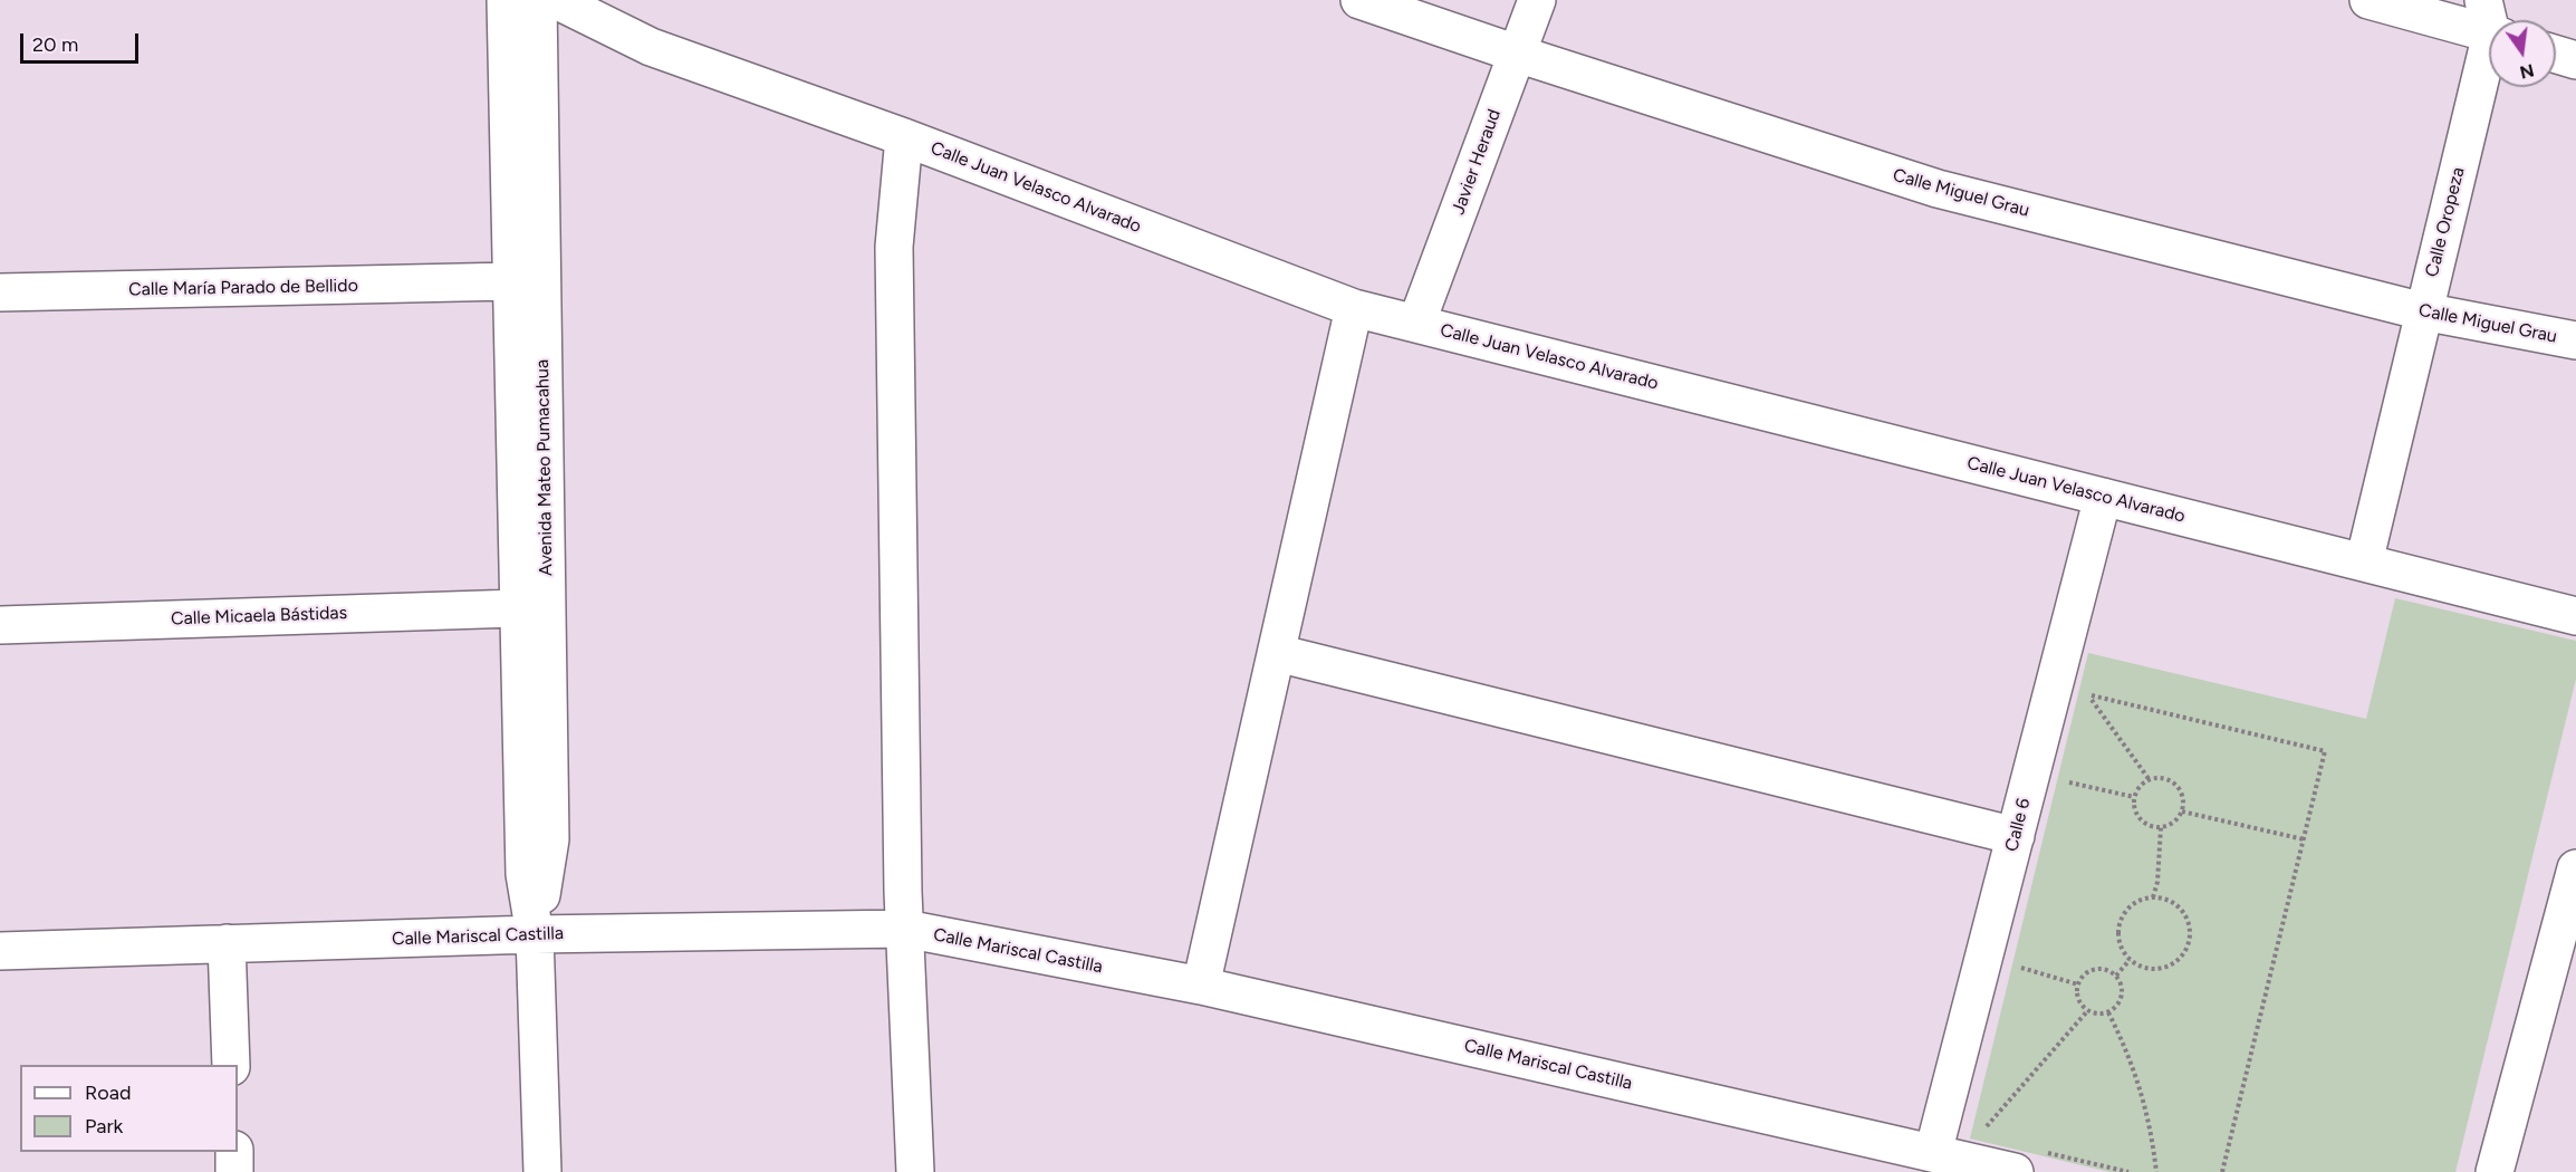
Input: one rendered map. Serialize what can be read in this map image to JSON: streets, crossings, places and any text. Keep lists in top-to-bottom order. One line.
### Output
{"streets":{"street":["Javier Heraud","Calle Juan Velasco Alvarado","Calle Miguel Grau","Calle Oropeza","Calle María Parado de Bellido","Avenida Mateo Pumacahua","Calle Micaela Bástidas","Calle 6","Calle Mariscal Castilla"]},"crossings":[["Javier Heraud","Calle Juan Velasco Alvarado"],["Javier Heraud","Calle Miguel Grau"],["Calle Juan Velasco Alvarado","Calle Oropeza"],["Calle Juan Velasco Alvarado","Calle 6"],["Calle Miguel Grau","Calle Oropeza"],["Calle María Parado de Bellido","Avenida Mateo Pumacahua"],["Avenida Mateo Pumacahua","Calle Micaela Bástidas"],["Avenida Mateo Pumacahua","Calle Mariscal Castilla"],["Calle 6","Calle Mariscal Castilla"]],"legend":["Road","Park"],"scale_bar":"20 m","north":"bottom"}
